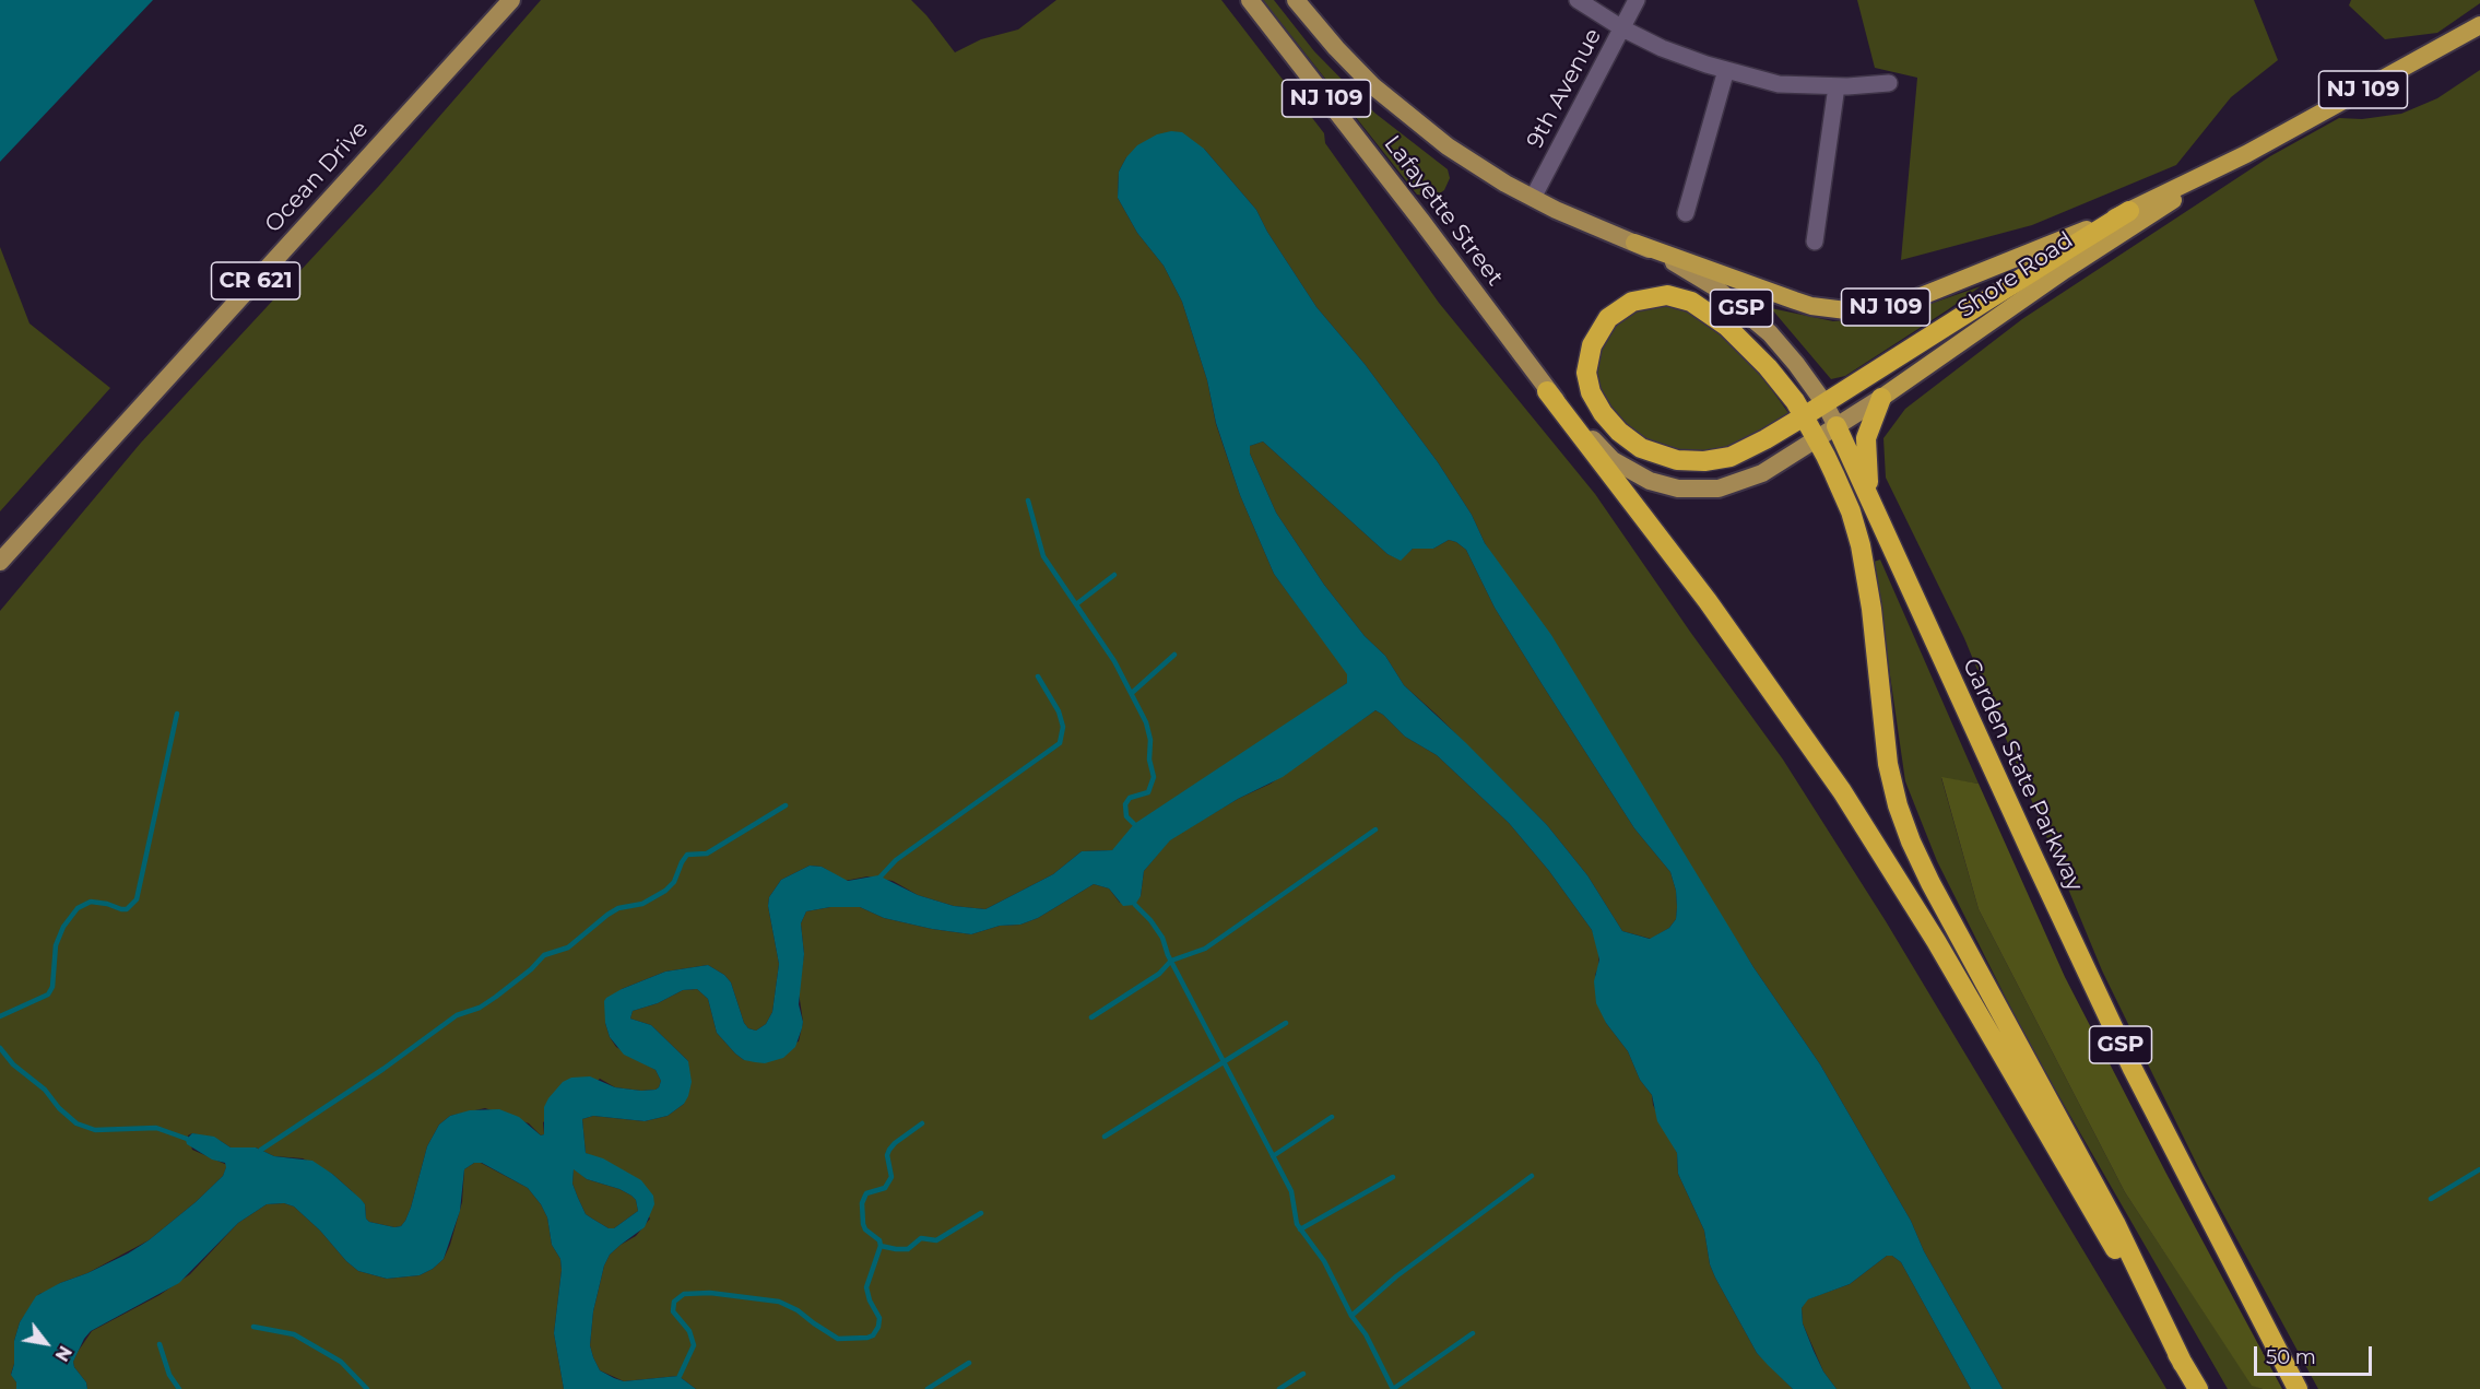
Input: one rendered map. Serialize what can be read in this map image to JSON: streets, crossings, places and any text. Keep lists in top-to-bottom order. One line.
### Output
{"streets":{"highway":["NJ 109","Shore Road","GSP","Garden State Parkway"],"main road":["Ocean Drive","Lafayette Street","CR 621"],"street":["9th Avenue"]},"crossings":[["9th Avenue","Lafayette Street"],["NJ 109","Lafayette Street"],["NJ 109","Shore Road"],["NJ 109","Garden State Parkway"],["Lafayette Street","Garden State Parkway"],["Shore Road","Garden State Parkway"]],"scale_bar":"50 m","north":"bottom right"}
